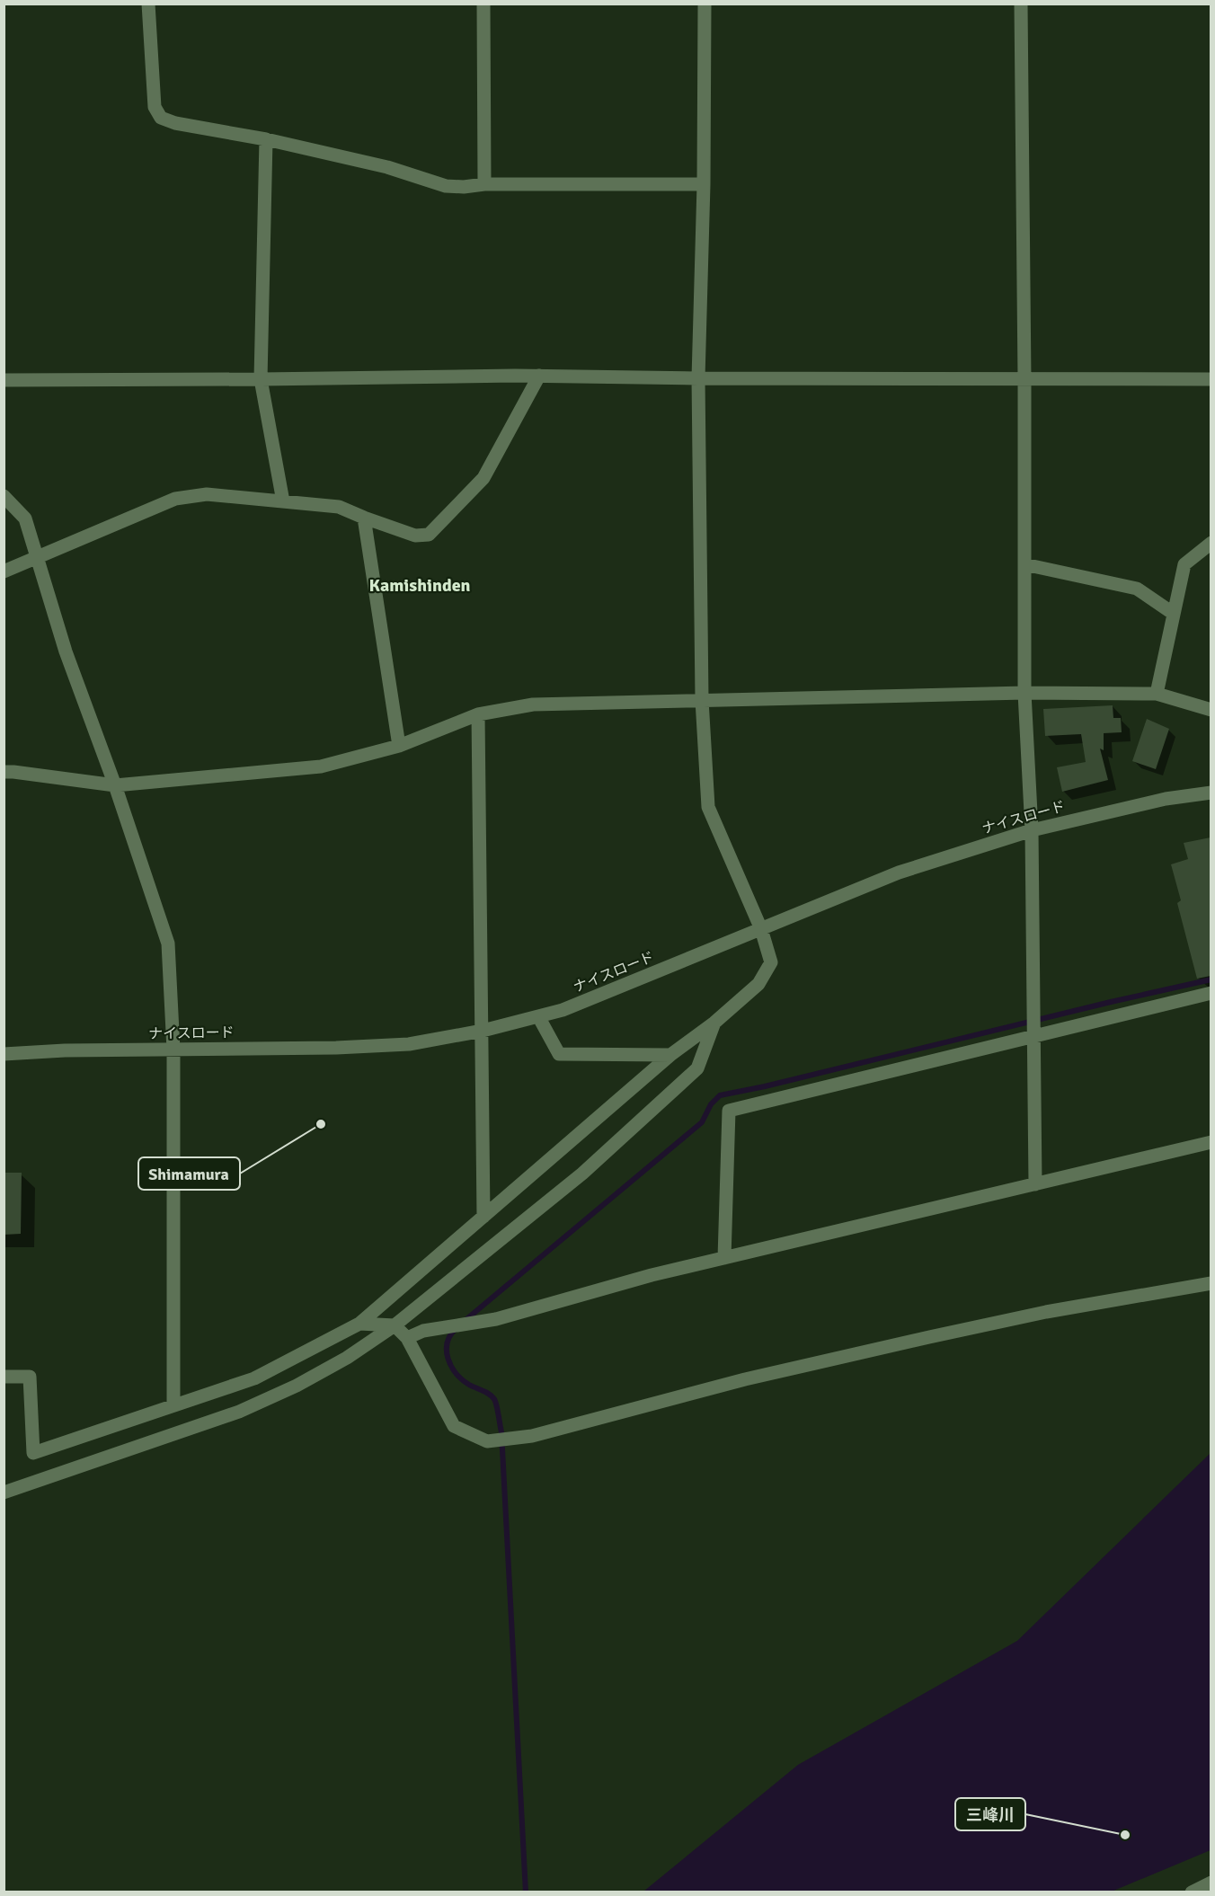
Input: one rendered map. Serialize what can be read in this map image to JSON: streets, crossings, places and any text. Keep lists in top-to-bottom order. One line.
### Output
{"streets":{"street":["ナイスロード"]},"districts":["Kamishinden"],"places":["Shimamura","三峰川"]}
